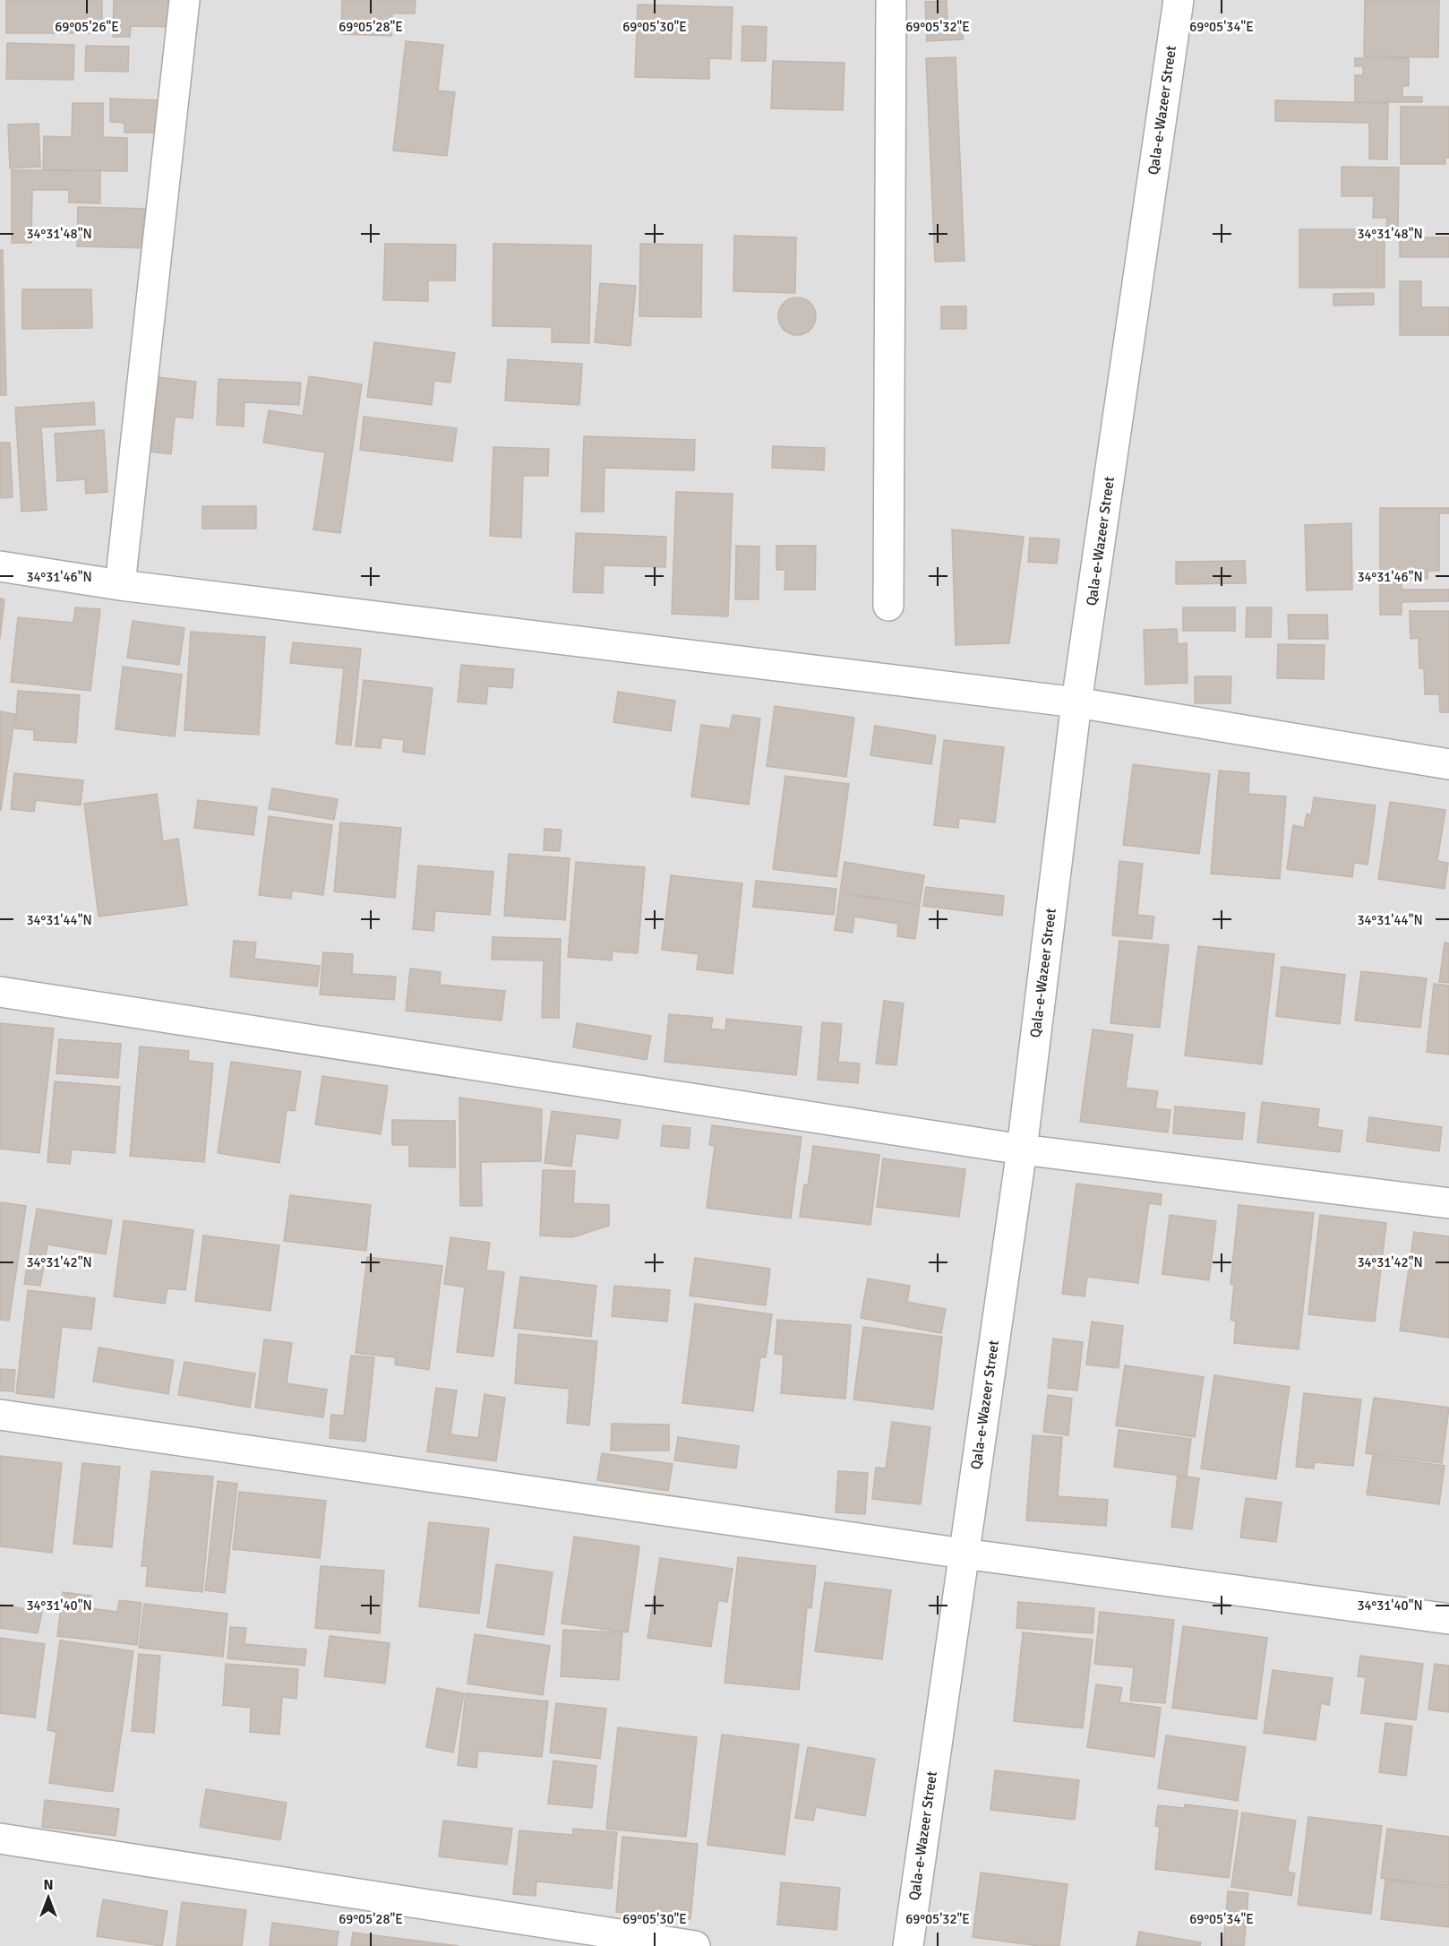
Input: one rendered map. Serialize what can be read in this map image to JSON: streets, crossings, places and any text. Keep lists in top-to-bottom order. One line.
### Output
{"streets":{"street":["Qala-e-Wazeer Street"]},"north":"top","coordinates":["69°05'26\"E","69°05'28\"E","69°05'30\"E","69°05'32\"E","69°05'34\"E","34°31'48\"N","34°31'46\"N","34°31'44\"N","34°31'42\"N","34°31'40\"N"]}
